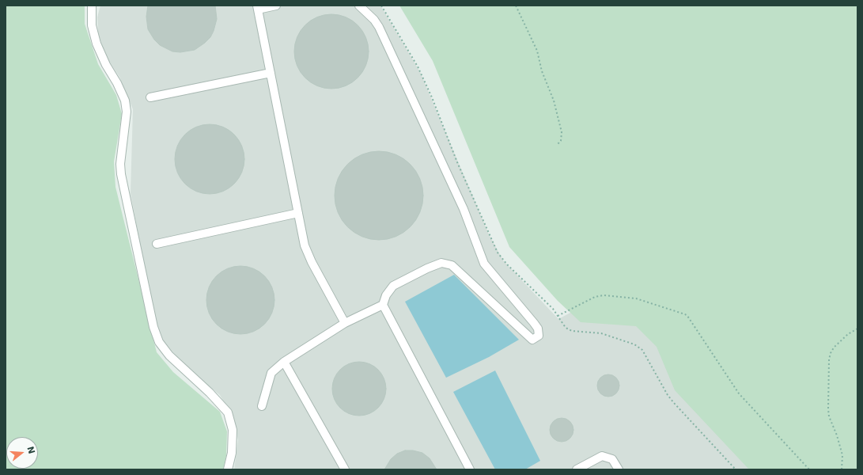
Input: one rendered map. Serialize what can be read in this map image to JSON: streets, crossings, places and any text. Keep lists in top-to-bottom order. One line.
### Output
{"north":"right"}
